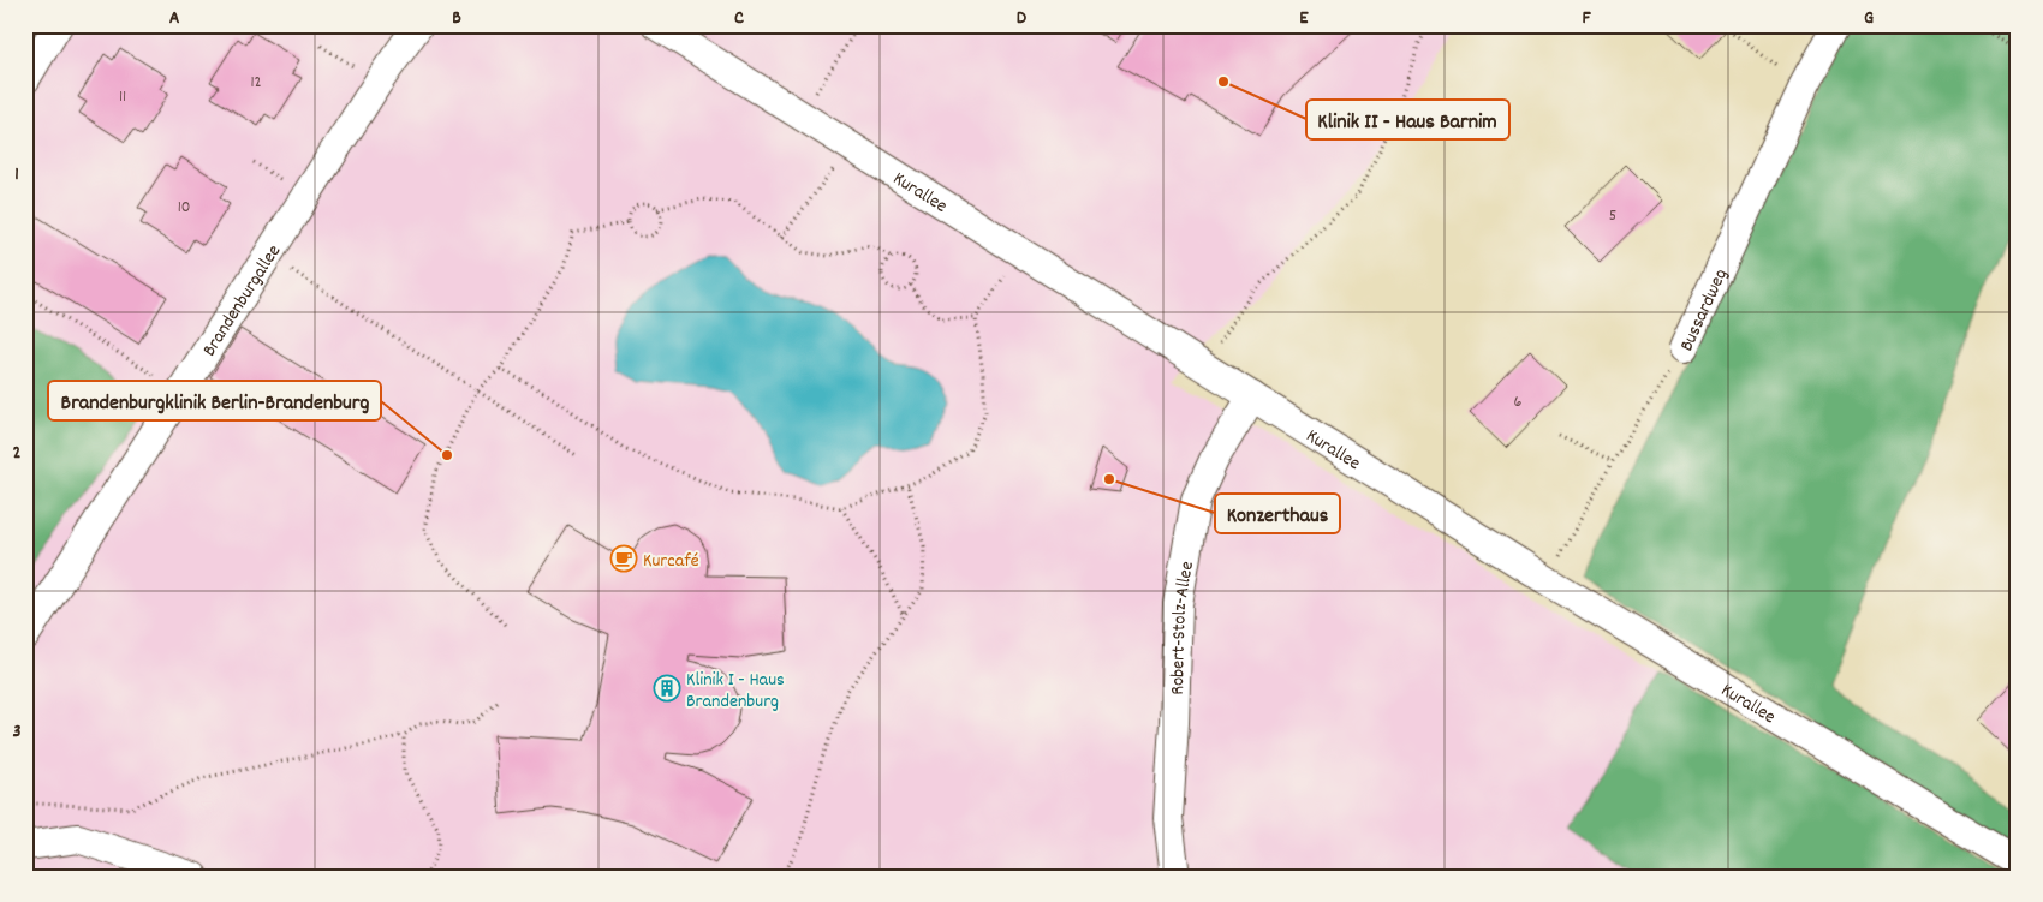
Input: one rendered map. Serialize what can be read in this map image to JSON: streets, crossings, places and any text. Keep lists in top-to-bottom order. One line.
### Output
{"streets":{"street":["Kurallee","Brandenburgallee","Bussardweg","Robert-Stolz-Allee"]},"crossings":[["Kurallee","Bussardweg"],["Kurallee","Robert-Stolz-Allee"]],"places":{"other":["Klinik II - Haus Barnim","Brandenburgklinik Berlin-Brandenburg","Konzerthaus"],"cafe":["Kurcafé"],"building":["Klinik I - Haus Brandenburg"]},"house_numbers":["12","11","10","5","6"],"grid":{"columns":["A","B","C","D","E","F","G"],"rows":["1","2","3"]}}
